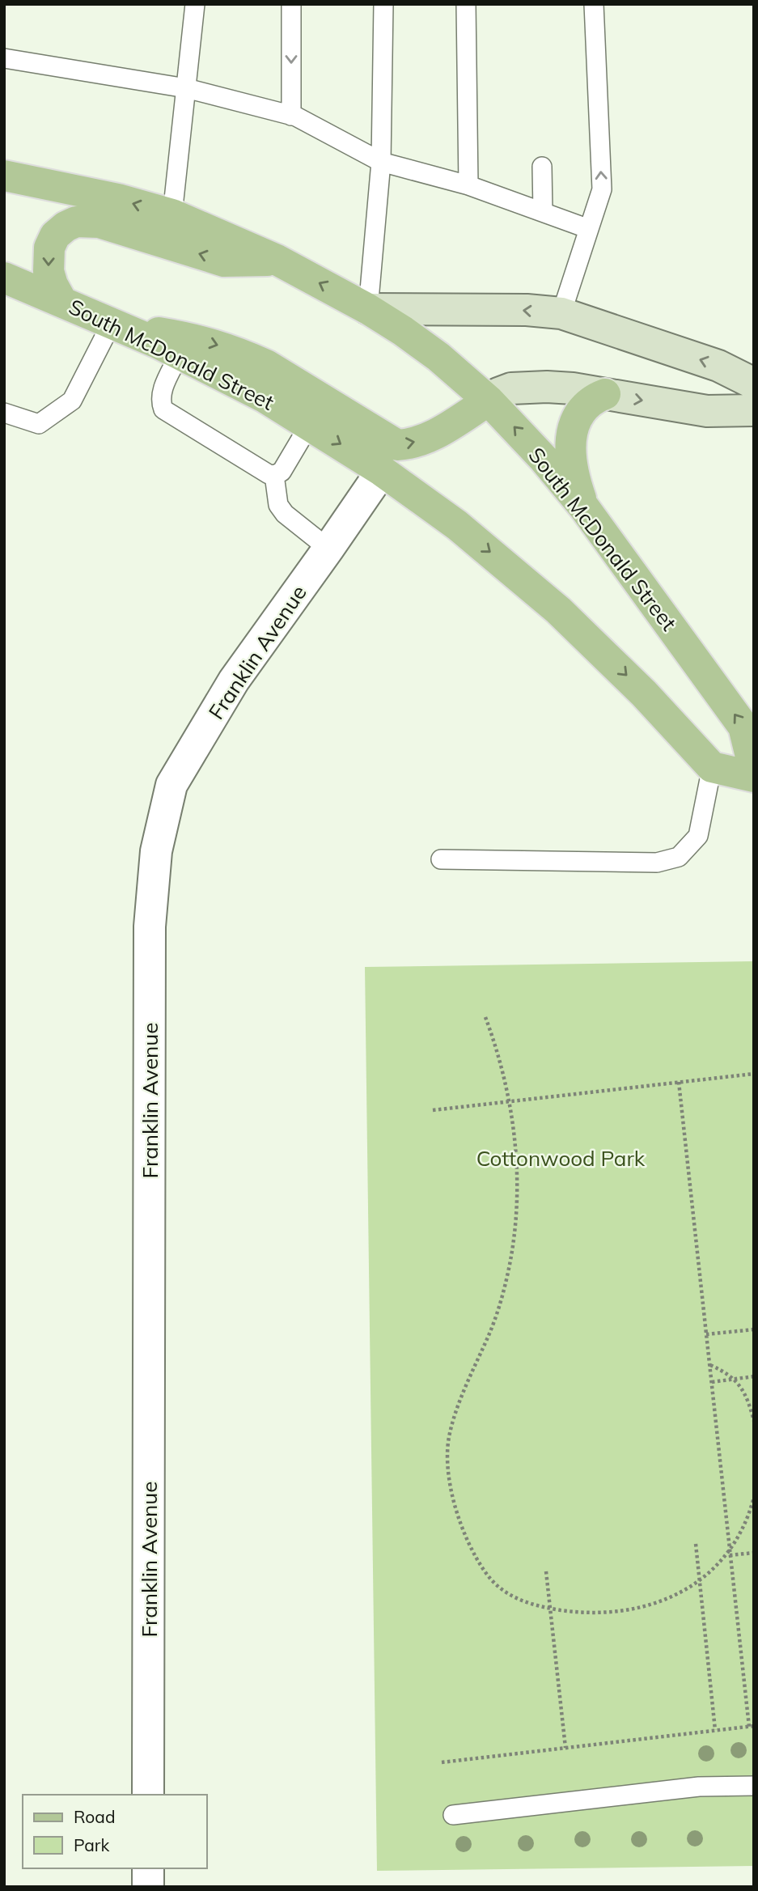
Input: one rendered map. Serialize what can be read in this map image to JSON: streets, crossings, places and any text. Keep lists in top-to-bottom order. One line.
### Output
{"streets":{"main road":["South McDonald Street"],"street":["Franklin Avenue"]},"crossings":[["South McDonald Street","Franklin Avenue"]],"parks":["Cottonwood Park"],"legend":["Road","Park"]}
